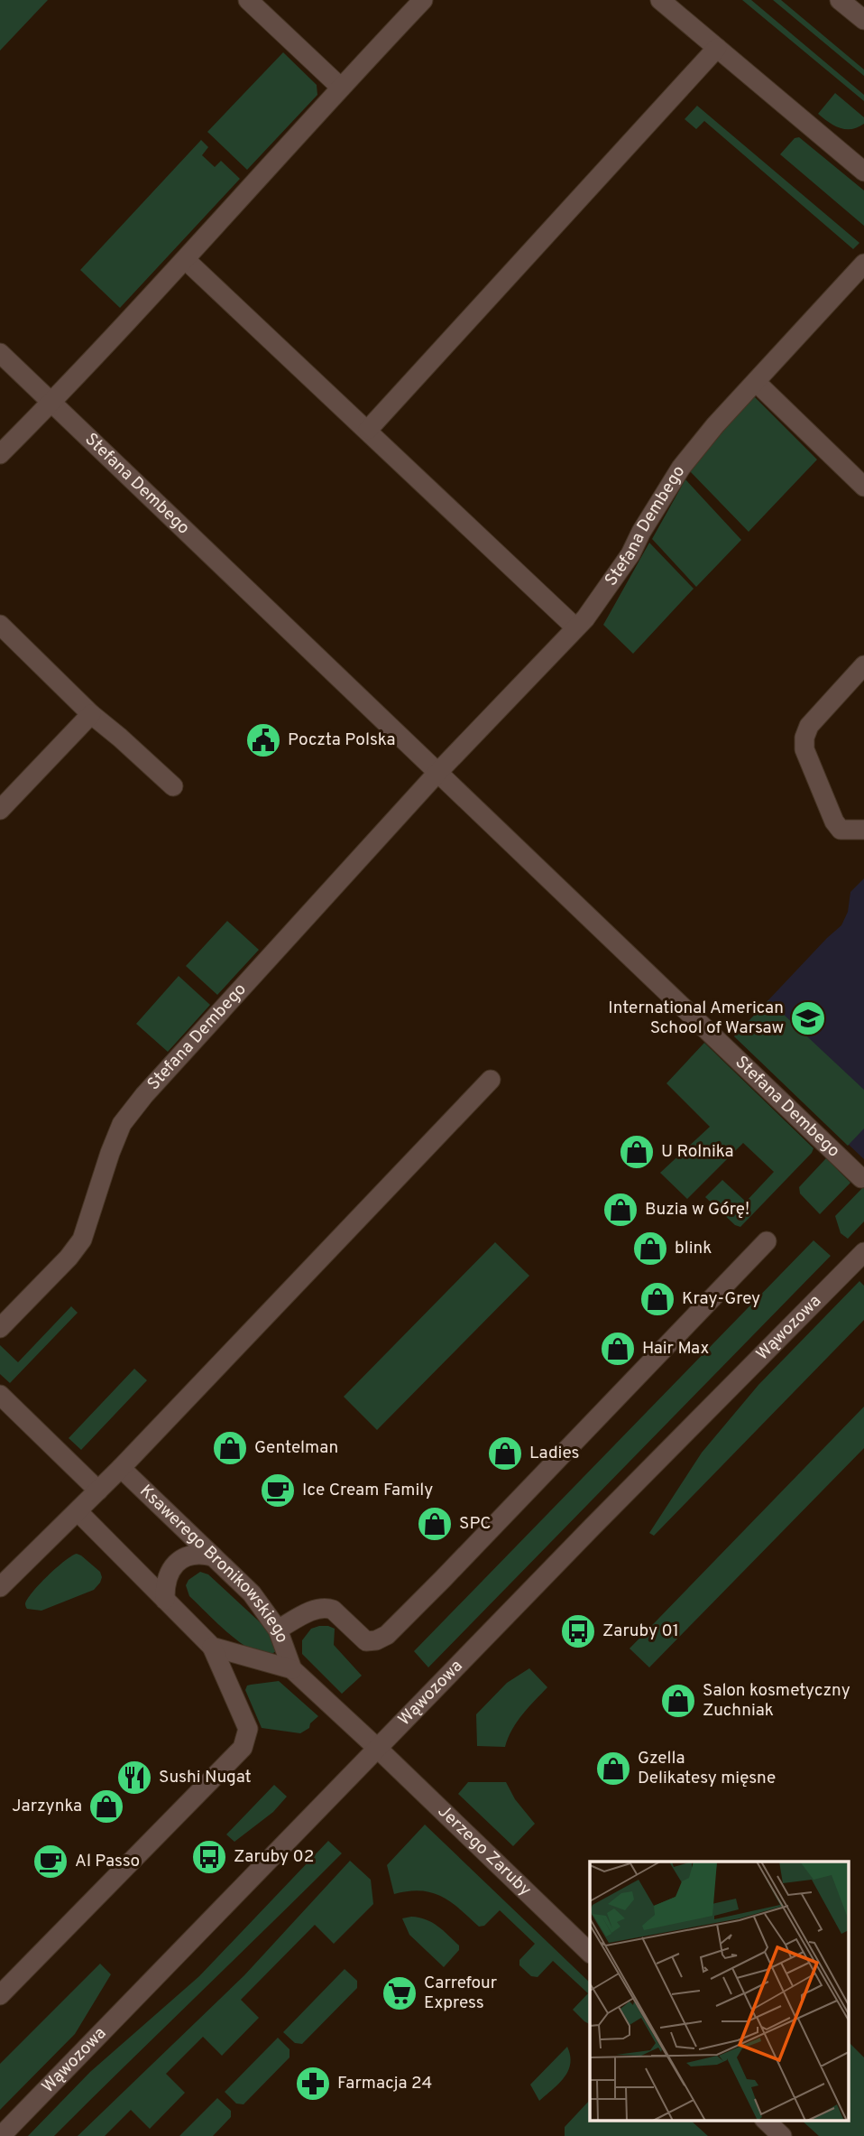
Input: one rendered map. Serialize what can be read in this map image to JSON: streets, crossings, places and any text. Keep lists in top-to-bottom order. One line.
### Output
{"streets":{"street":["Stefana Dembego","Wąwozowa","Ksawerego Bronikowskiego","Jerzego Zaruby"]},"crossings":[["Wąwozowa","Ksawerego Bronikowskiego"],["Wąwozowa","Jerzego Zaruby"],["Ksawerego Bronikowskiego","Jerzego Zaruby"]],"places":{"public building":["Poczta Polska"],"school or university":["International American School of Warsaw"],"shop":["U Rolnika","Buzia w Górę!","blink","Kray-Grey","Hair Max","Gentelman","Ladies","SPC","Salon kosmetyczny Zuchniak","Gzella Delikatesy mięsne","Jarzynka"],"cafe":["Ice Cream Family","Al Passo"],"bus stop":["Zaruby 01","Zaruby 02"],"restaurant":["Sushi Nugat"],"supermarket":["Carrefour Express"],"pharmacy":["Farmacja 24"]}}
